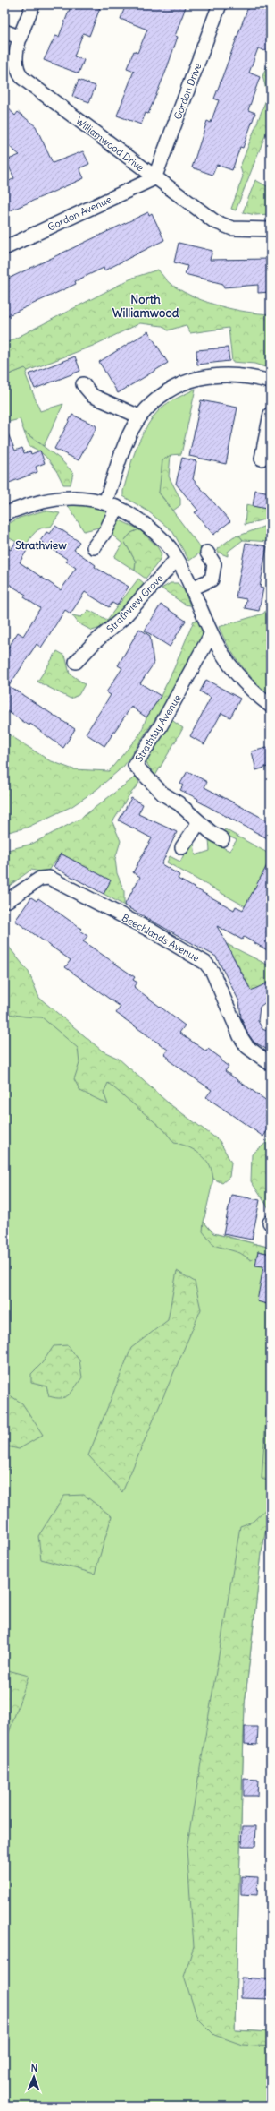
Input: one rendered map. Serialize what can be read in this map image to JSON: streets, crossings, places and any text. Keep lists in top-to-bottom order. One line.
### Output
{"streets":{"street":["Gordon Drive","Williamwood Drive","Gordon Avenue","Strathview Grove","Strathtay Avenue","Beechlands Avenue"]},"crossings":[["Gordon Drive","Williamwood Drive"],["Gordon Drive","Gordon Avenue"],["Williamwood Drive","Gordon Avenue"]],"districts":["North Williamwood","Strathview"],"north":"top"}
